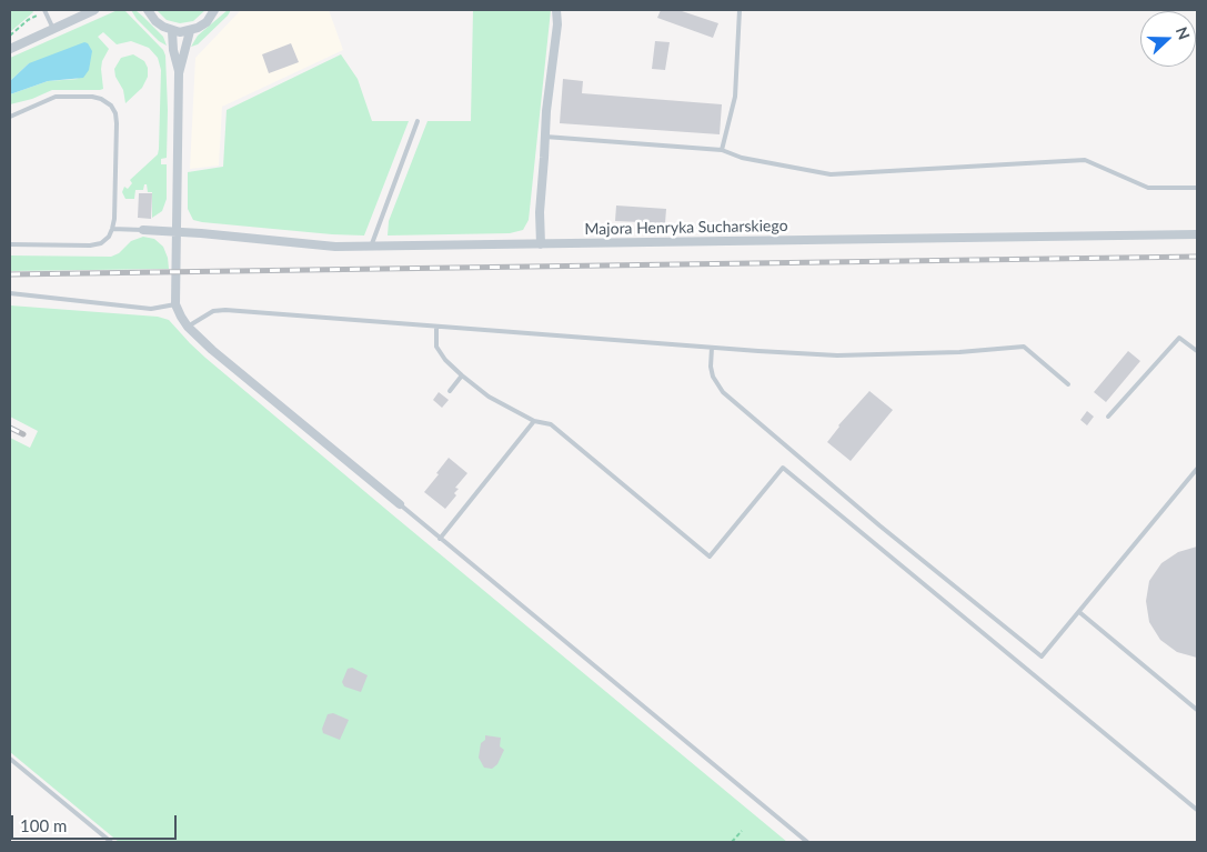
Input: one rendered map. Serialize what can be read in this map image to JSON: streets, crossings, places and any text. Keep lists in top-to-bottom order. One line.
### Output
{"streets":{"street":["Majora Henryka Sucharskiego"]},"scale_bar":"100 m","north":"right"}
